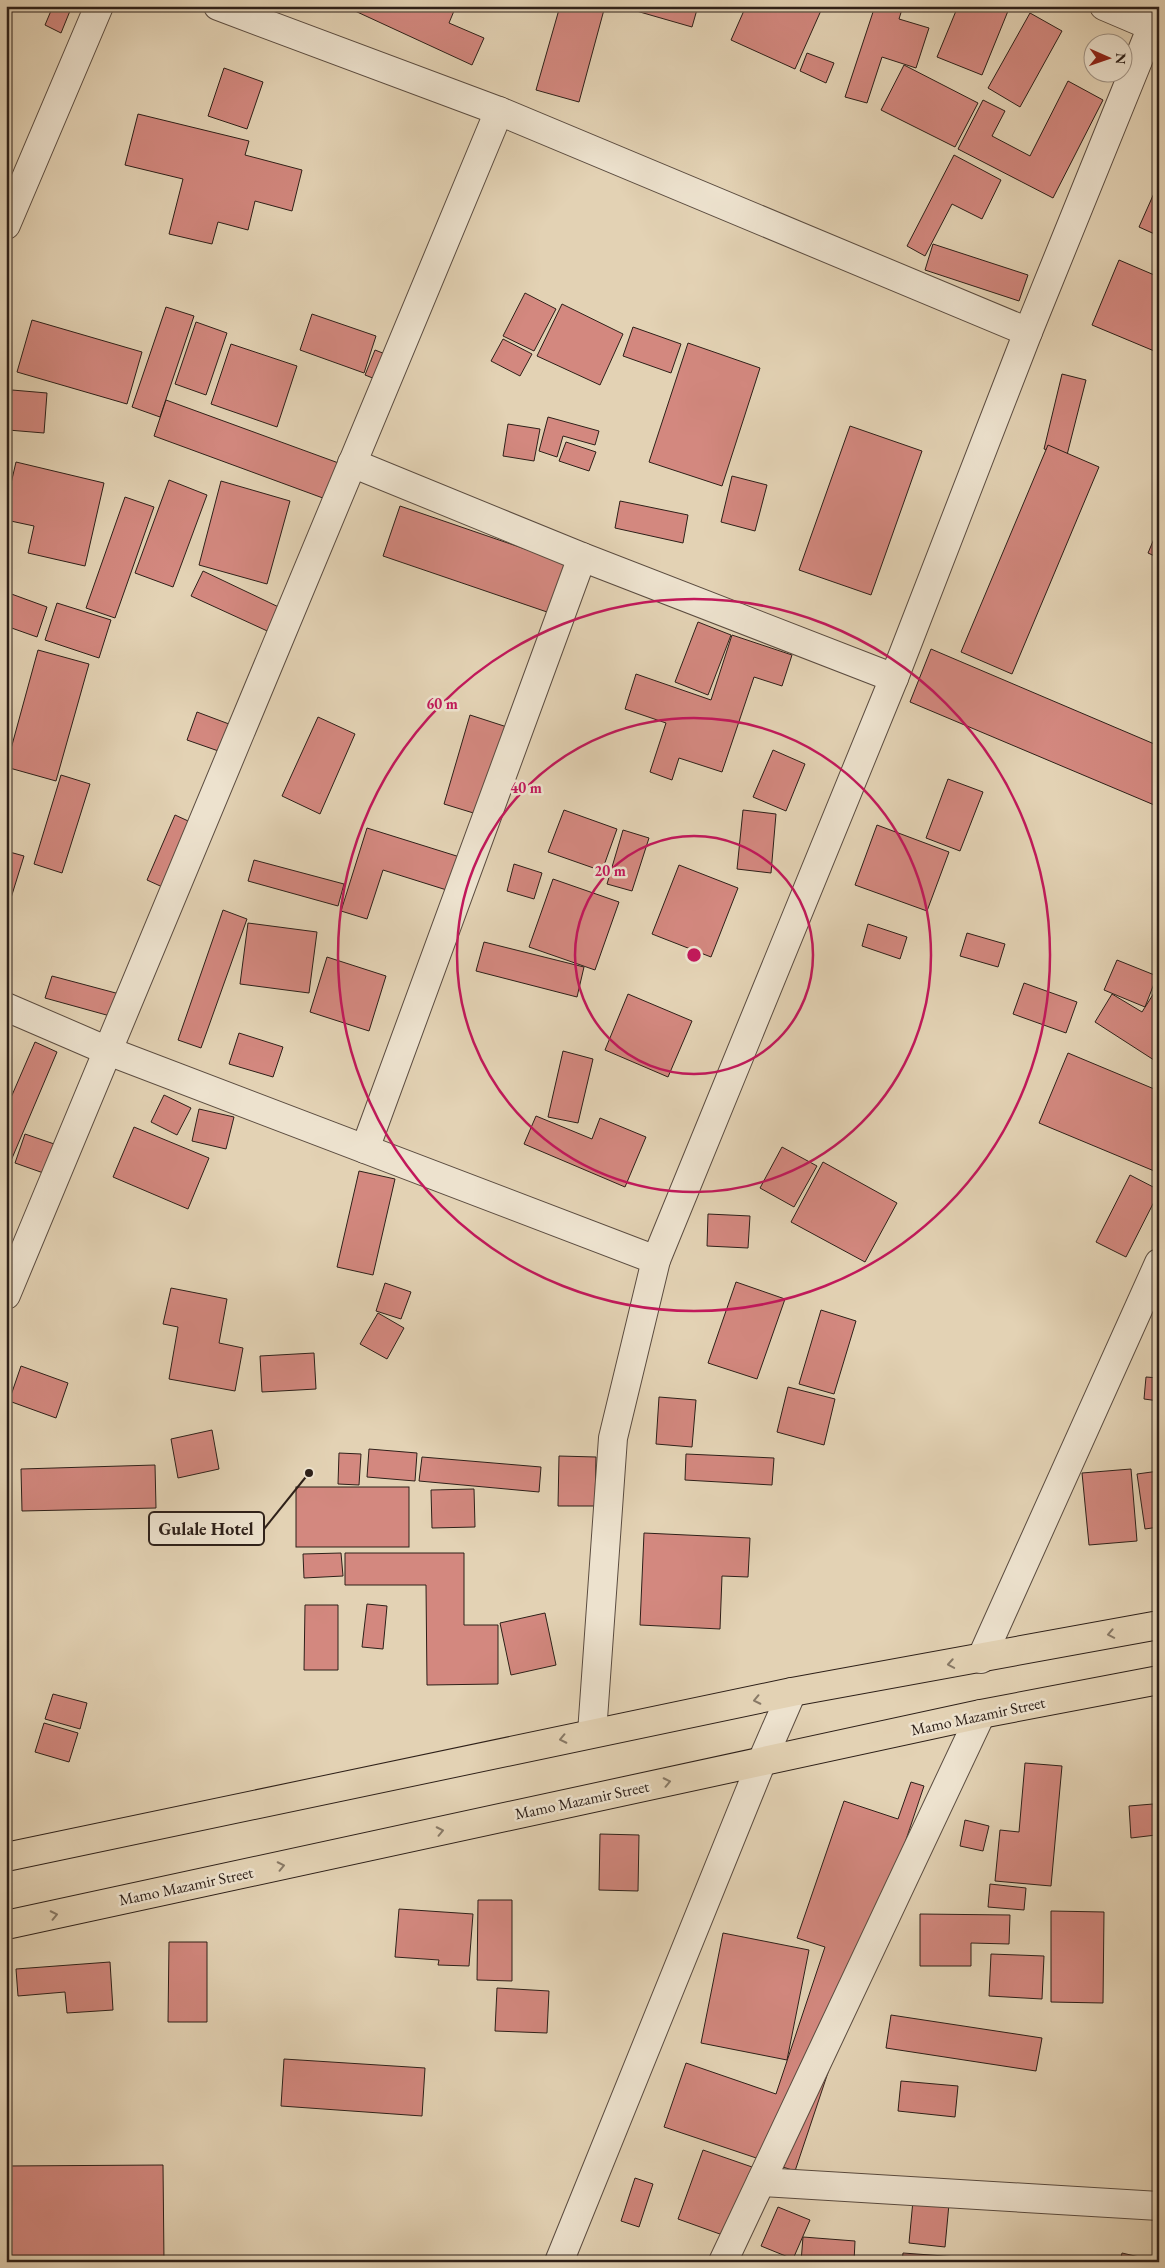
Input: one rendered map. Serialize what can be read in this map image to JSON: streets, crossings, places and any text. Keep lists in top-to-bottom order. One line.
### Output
{"streets":{"main road":["Mamo Mazamir Street"]},"places":["Gulale Hotel"],"north":"right","rings":["60 m","40 m","20 m"]}
